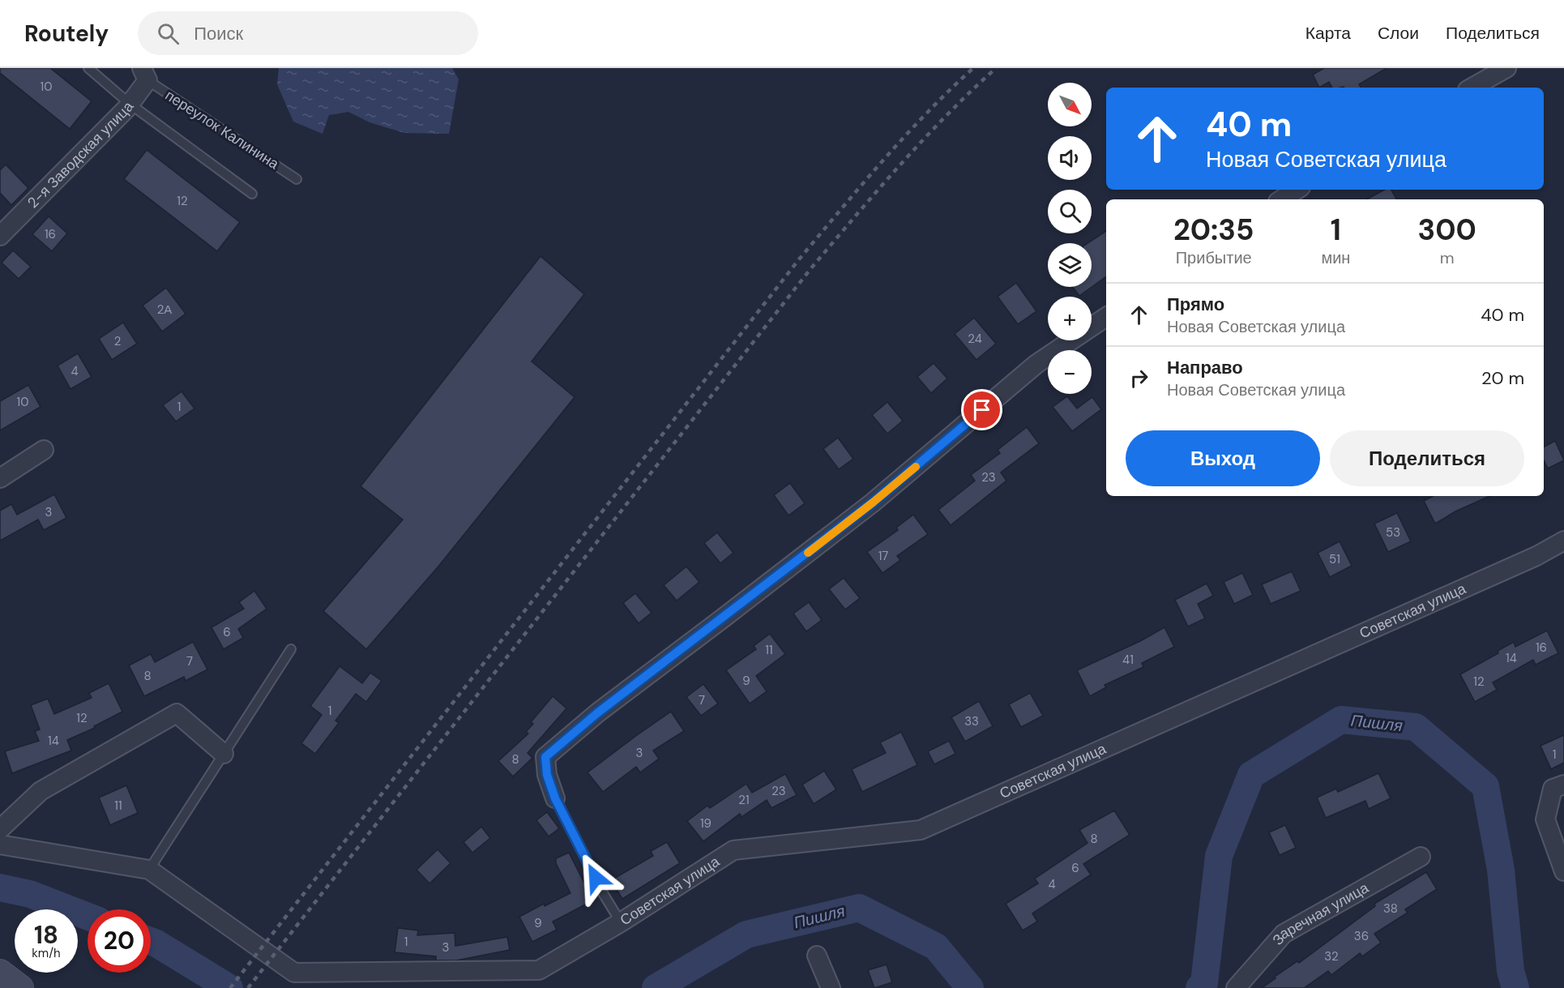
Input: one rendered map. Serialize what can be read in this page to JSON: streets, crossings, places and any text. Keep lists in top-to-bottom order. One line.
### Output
{"streets":{"street":["2-я Заводская улица","Советская улица","Заречная улица"],"lane":["переулок Калинина"]},"crossings":[["переулок Калинина","2-я Заводская улица"]],"water":["Пишля"],"house_numbers":["10","12","16","2А","24","2","4","10","1","23","3","53","17","51","6","16","11","14","41","7","8","9","12","7","1","12","33","14","3","1","8","23","21","11","19","8","6","4","38","9","36","1","3","32"],"north":"bottom right","page":{"header":"Routely","search":"Поиск","nav":["Карта","Слои","Поделиться"],"map_buttons":["+","−"],"turn":["40 m","Новая Советская улица"],"eta":["20:35","Прибытие","1","мин","300","m"],"list":[{"name":"Прямо","note":"Новая Советская улица","value":"40 m"},{"name":"Направо","note":"Новая Советская улица","value":"20 m"}],"buttons":["Выход","Поделиться"],"speed":"18 km/h","limit":"20"}}
